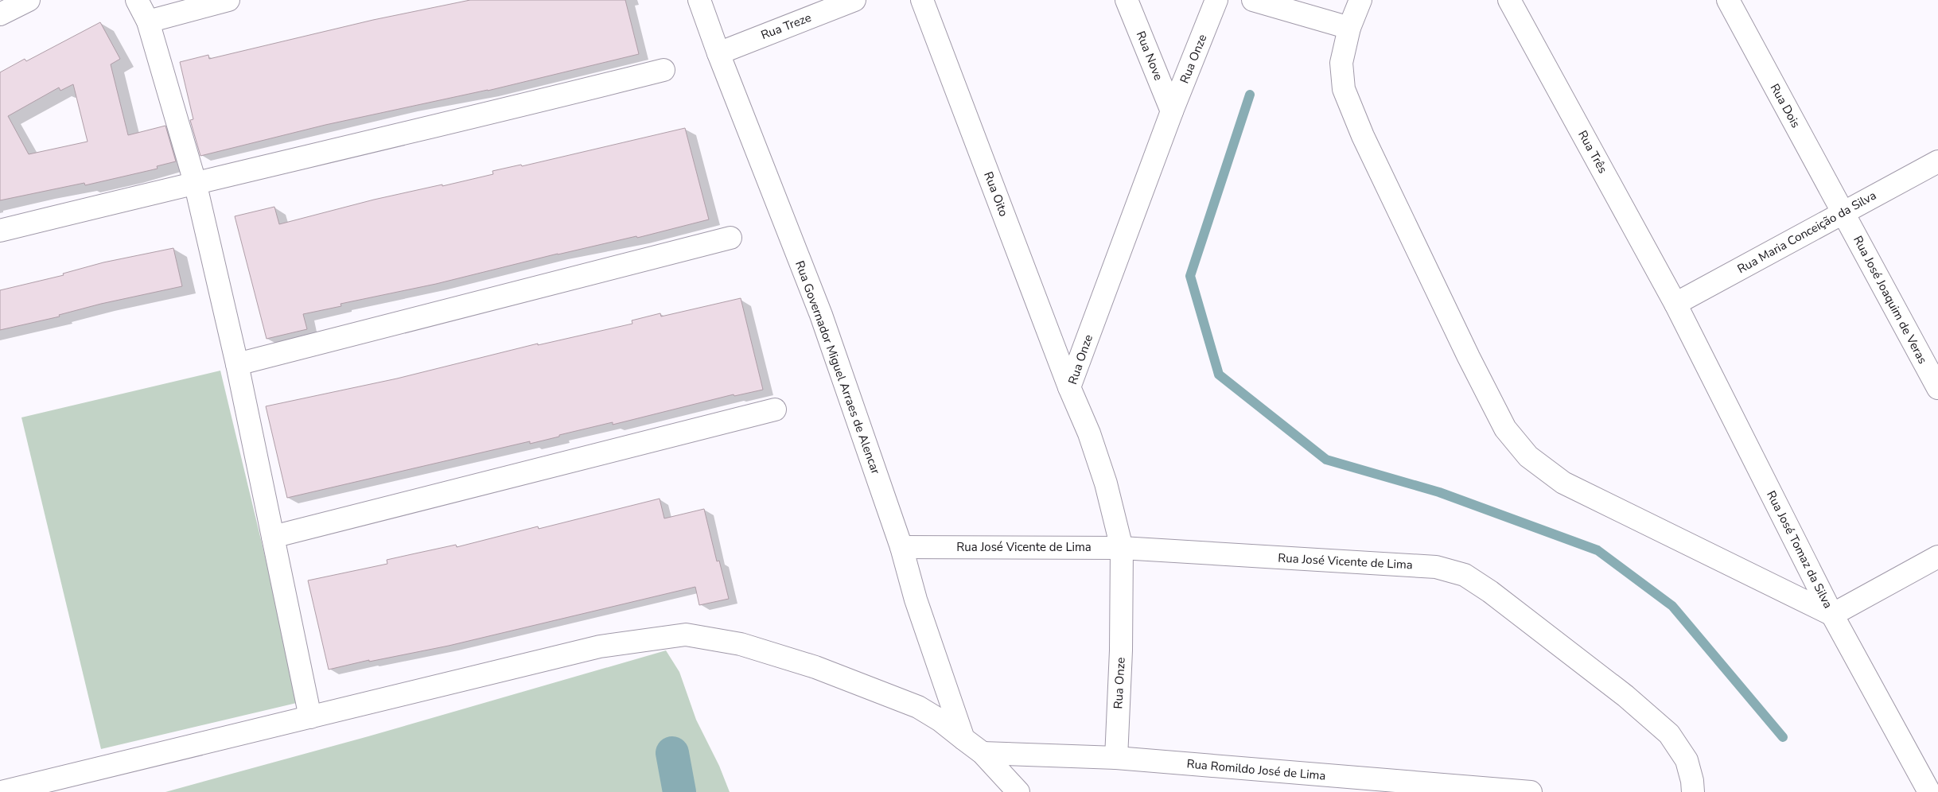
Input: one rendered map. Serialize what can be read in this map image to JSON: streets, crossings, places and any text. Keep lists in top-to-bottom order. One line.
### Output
{"streets":{"street":["Rua Treze","Rua Nove","Rua Onze","Rua Dois","Rua Três","Rua Oito","Rua Maria Conceição da Silva","Rua José Joaquim de Veras","Rua Governador Miguel Arraes de Alencar","Rua José Vicente de Lima","Rua José Tomaz da Silva","Rua Romildo José de Lima"]},"crossings":[["Rua Treze","Rua Governador Miguel Arraes de Alencar"],["Rua Nove","Rua Onze"],["Rua Onze","Rua Oito"],["Rua Onze","Rua José Vicente de Lima"],["Rua Onze","Rua Romildo José de Lima"],["Rua Dois","Rua Maria Conceição da Silva"],["Rua Dois","Rua José Joaquim de Veras"],["Rua Três","Rua Maria Conceição da Silva"],["Rua Três","Rua José Tomaz da Silva"],["Rua Maria Conceição da Silva","Rua José Joaquim de Veras"],["Rua Maria Conceição da Silva","Rua José Tomaz da Silva"],["Rua Governador Miguel Arraes de Alencar","Rua José Vicente de Lima"]]}
